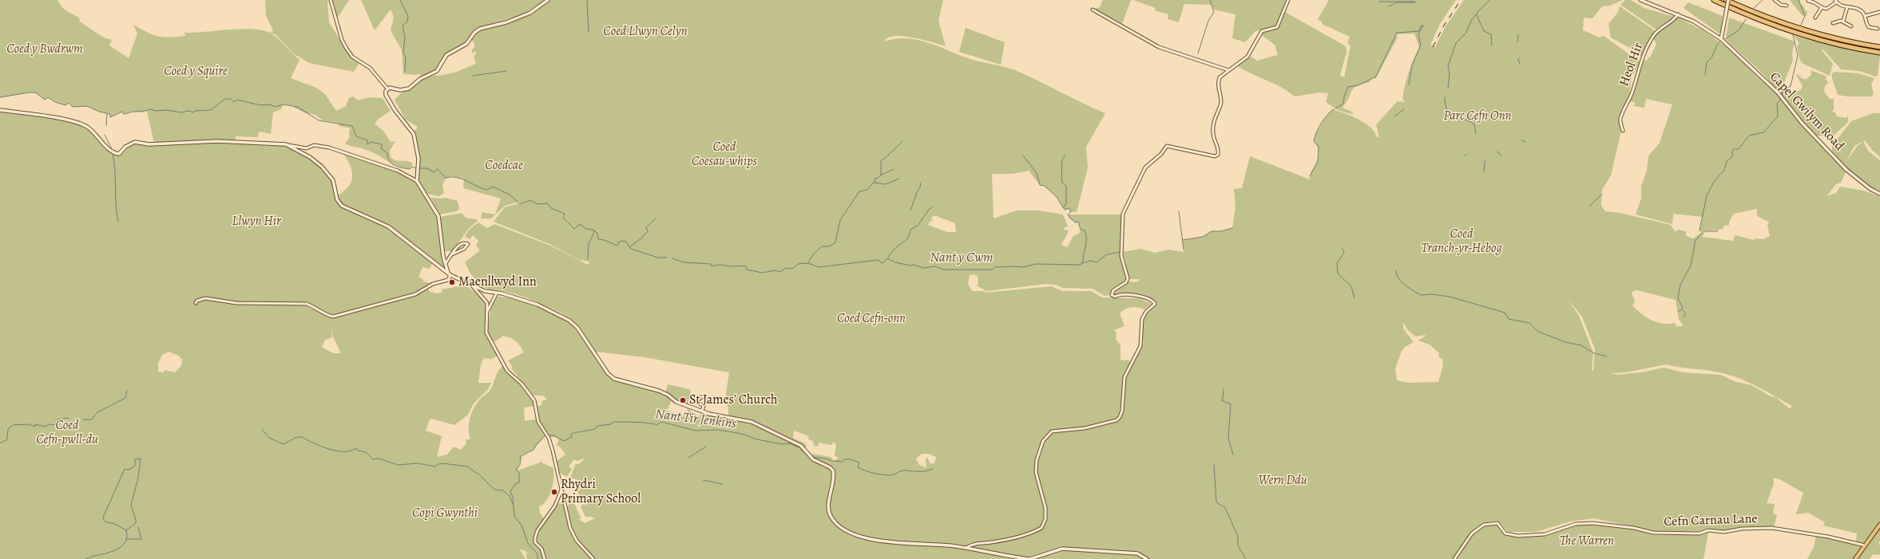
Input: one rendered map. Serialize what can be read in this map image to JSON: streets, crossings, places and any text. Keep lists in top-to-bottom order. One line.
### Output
{"streets":{"street":["Heol Hir","Capel Gwilym Road","Cefn Carnau Lane"]},"crossings":[["Heol Hir","Capel Gwilym Road"]],"water":["Nant y Cwm","Nant Tir Jenkins"],"parks":["Coed Llwyn Celyn","Coed y Bwdrwm","Coed y Squire","Parc Cefn Onn","Coed Coesau-whips","Coedcae","Llwyn Hir","Coed Tranch-yr-Hebog","Coed Cefn-onn","Coed Cefn-pwll-du","Wern Ddu","Copi Gwynthi","The Warren"],"places":["Maenllwyd Inn","St James' Church","Rhydri Primary School"]}
